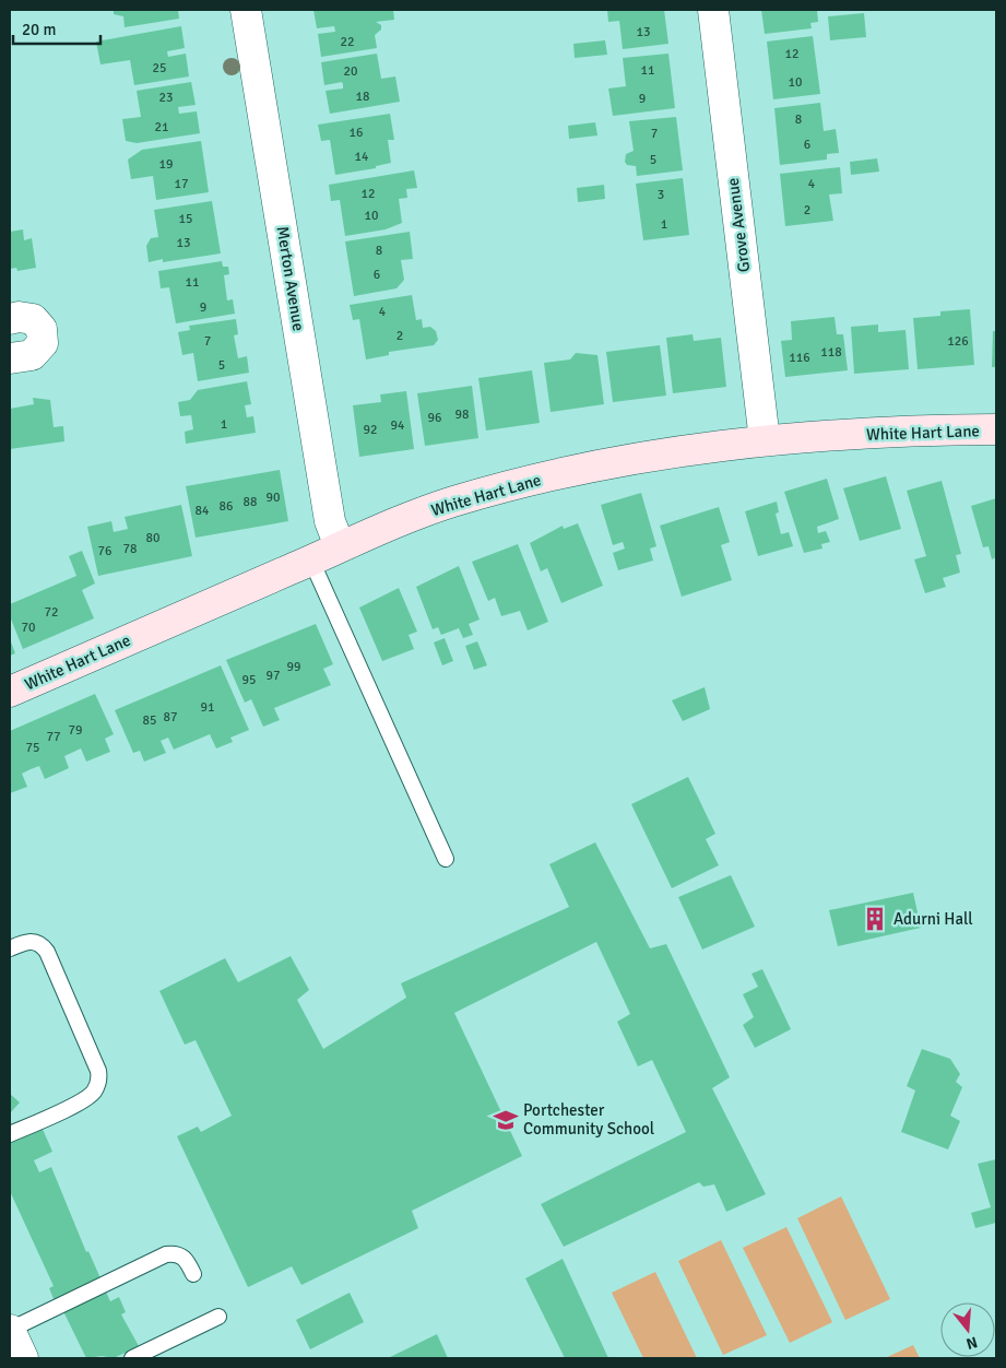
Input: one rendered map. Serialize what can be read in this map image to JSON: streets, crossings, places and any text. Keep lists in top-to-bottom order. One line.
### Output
{"streets":{"street":["Grove Avenue","Merton Avenue","White Hart Lane"]},"crossings":[["Grove Avenue","White Hart Lane"],["Merton Avenue","White Hart Lane"]],"places":{"building":["Adurni Hall"],"school or university":["Portchester Community School"]},"house_numbers":["13","22","12","25","11","20","10","18","23","9","8","21","16","7","6","14","5","19","17","4","12","3","2","10","15","1","13","8","6","11","9","4","2","7","126","118","116","5","98","96","1","94","92","90","88","86","84","80","78","76","72","70","99","97","95","91","87","85","79","77","75"],"scale_bar":"20 m","north":"bottom"}
